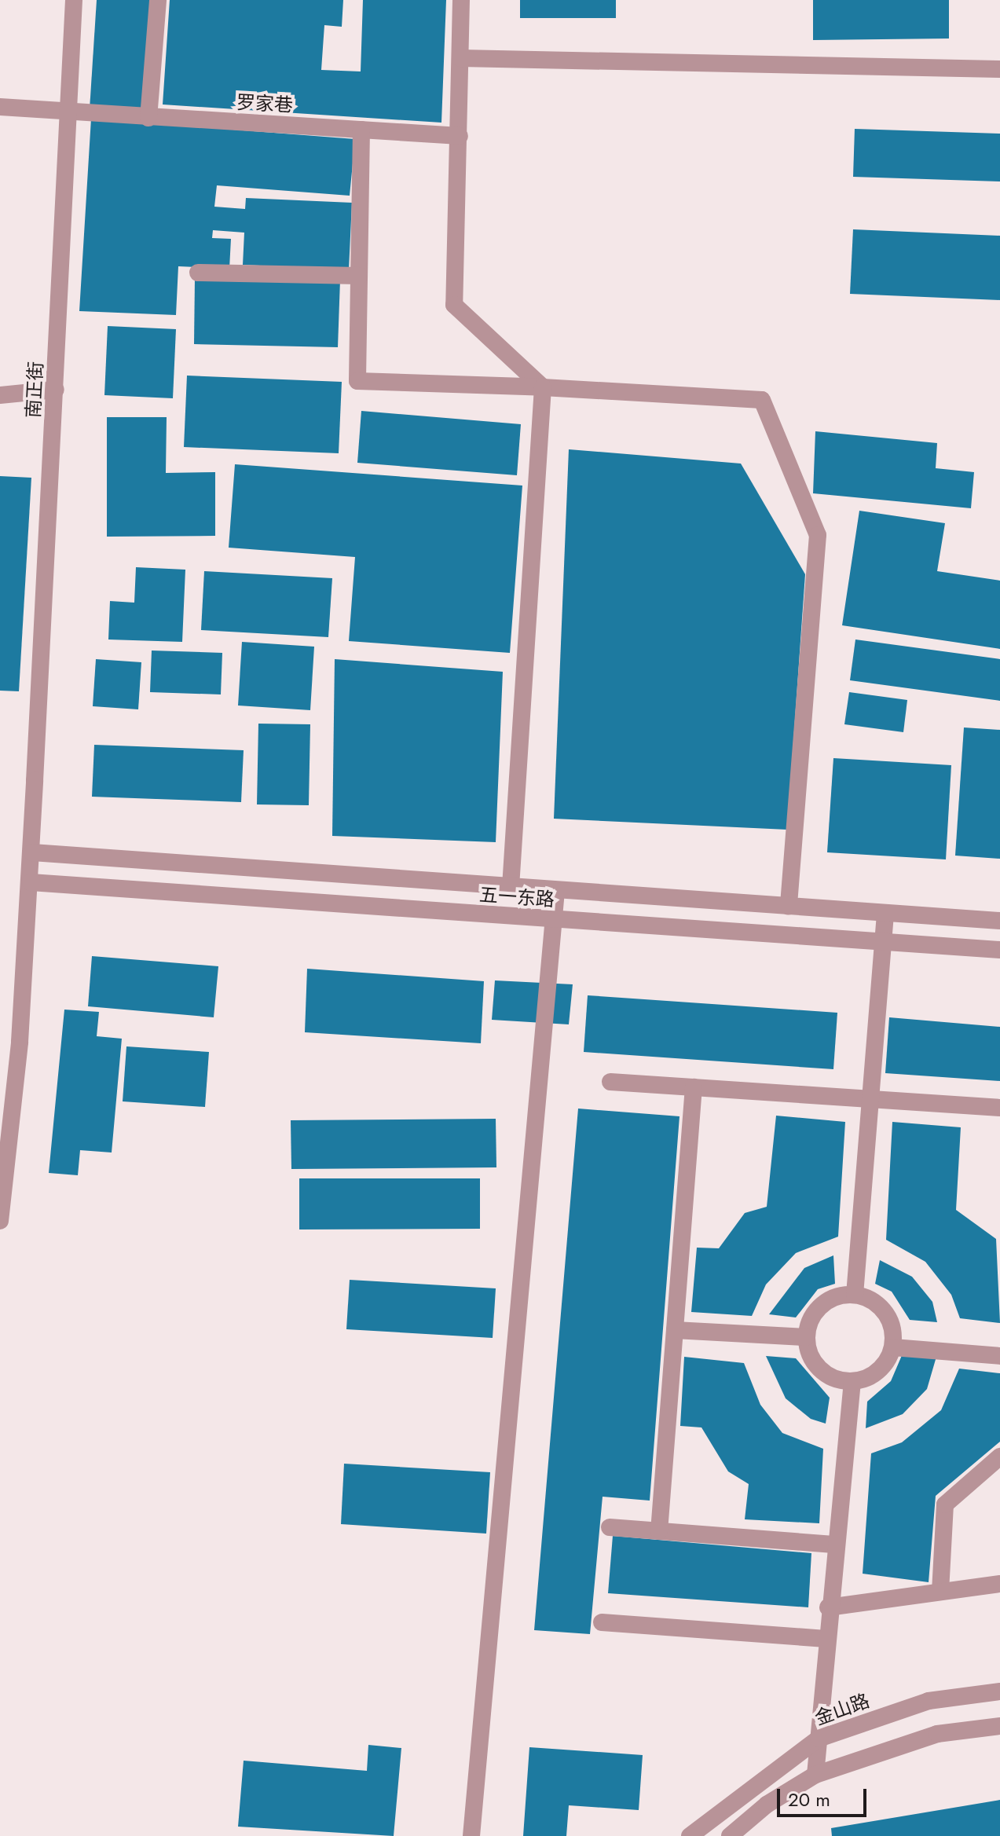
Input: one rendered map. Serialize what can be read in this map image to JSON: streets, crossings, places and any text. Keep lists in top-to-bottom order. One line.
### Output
{"streets":{"street":["罗家巷","南正街","五一东路","金山路"]},"crossings":[["罗家巷","南正街"],["南正街","五一东路"]],"scale_bar":"20 m"}
